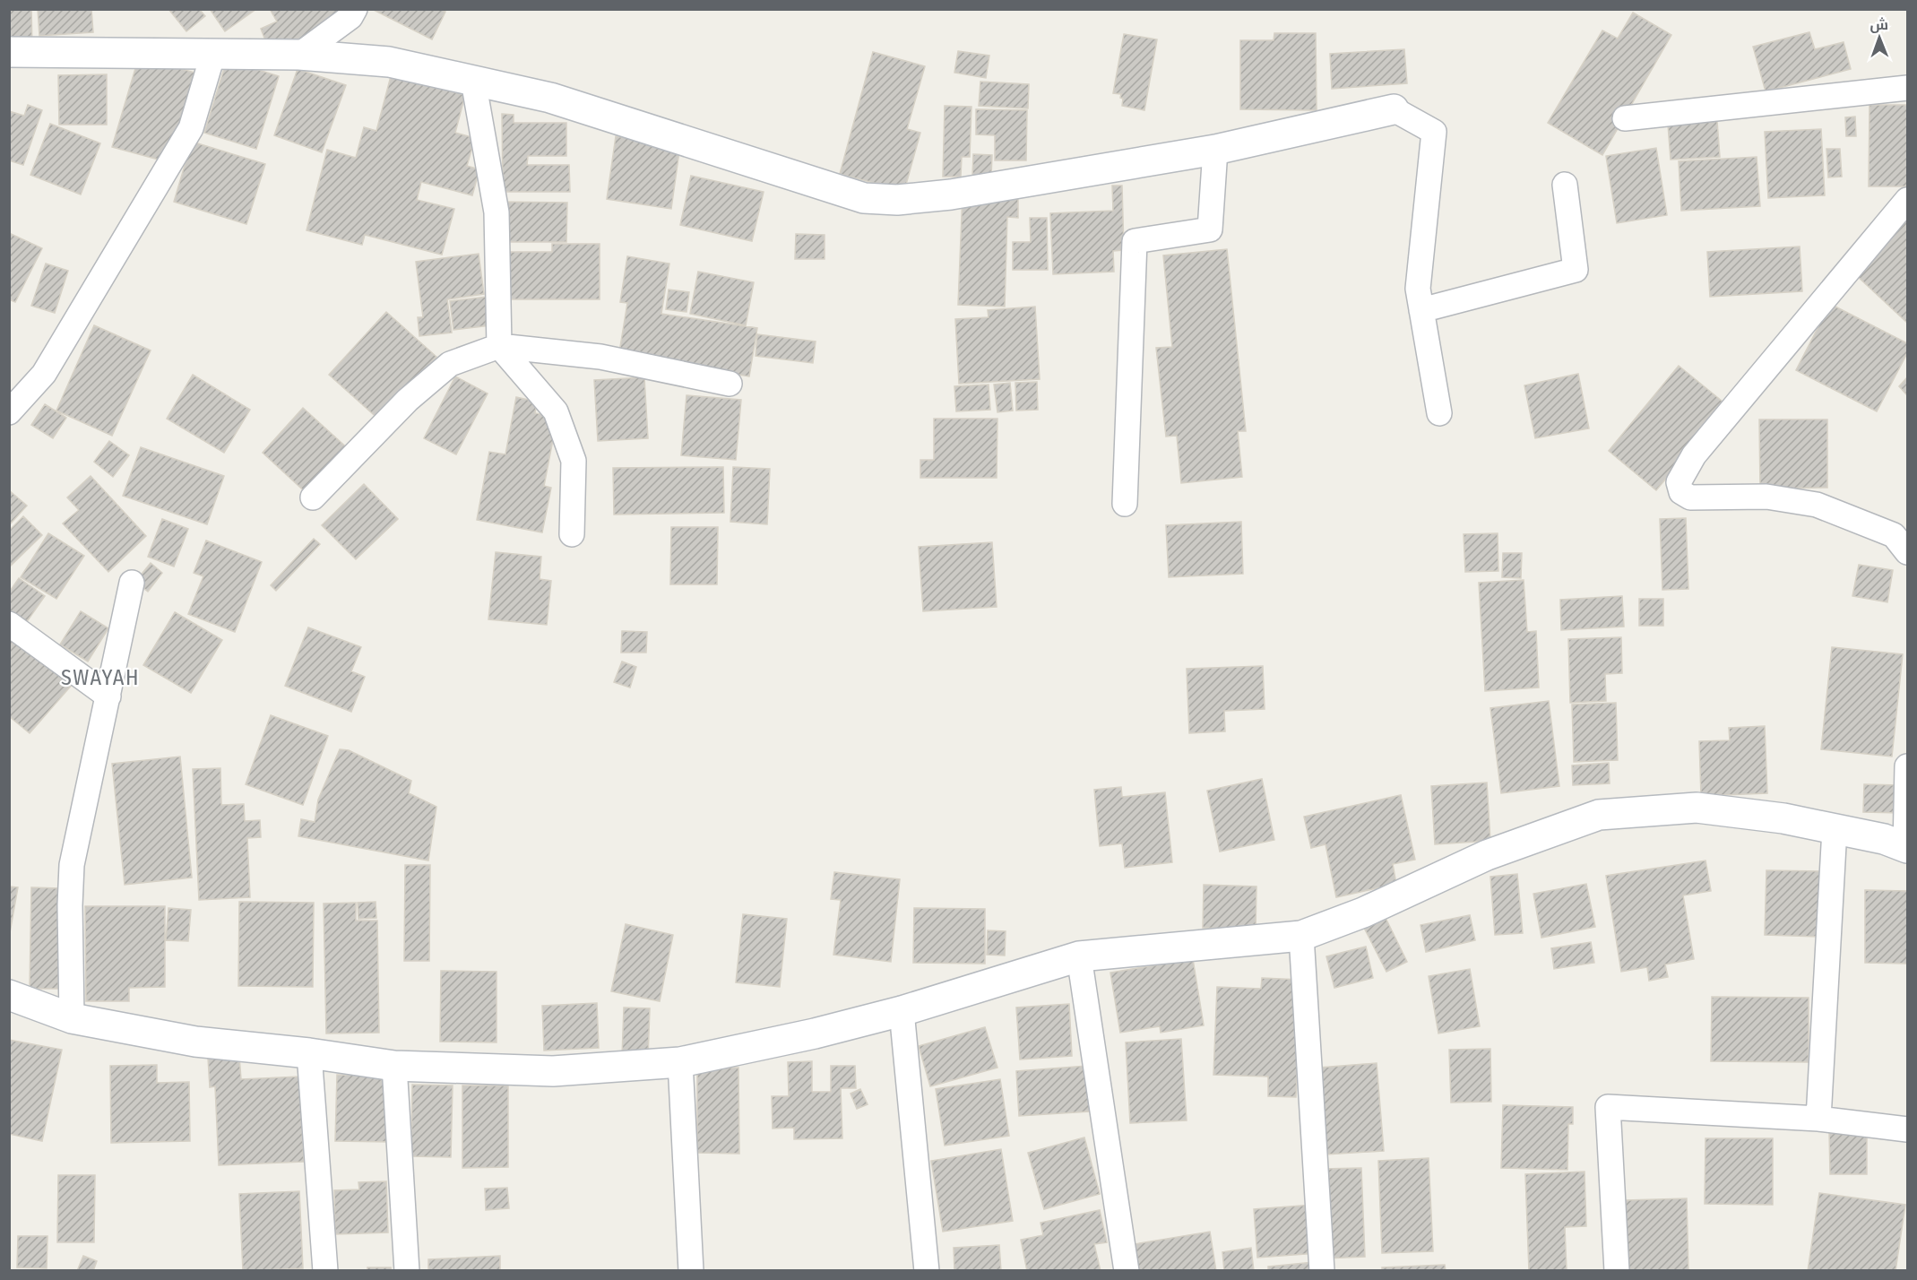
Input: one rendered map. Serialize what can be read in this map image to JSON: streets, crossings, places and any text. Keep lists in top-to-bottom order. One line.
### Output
{"districts":["SWAYAH"],"north":"top"}
